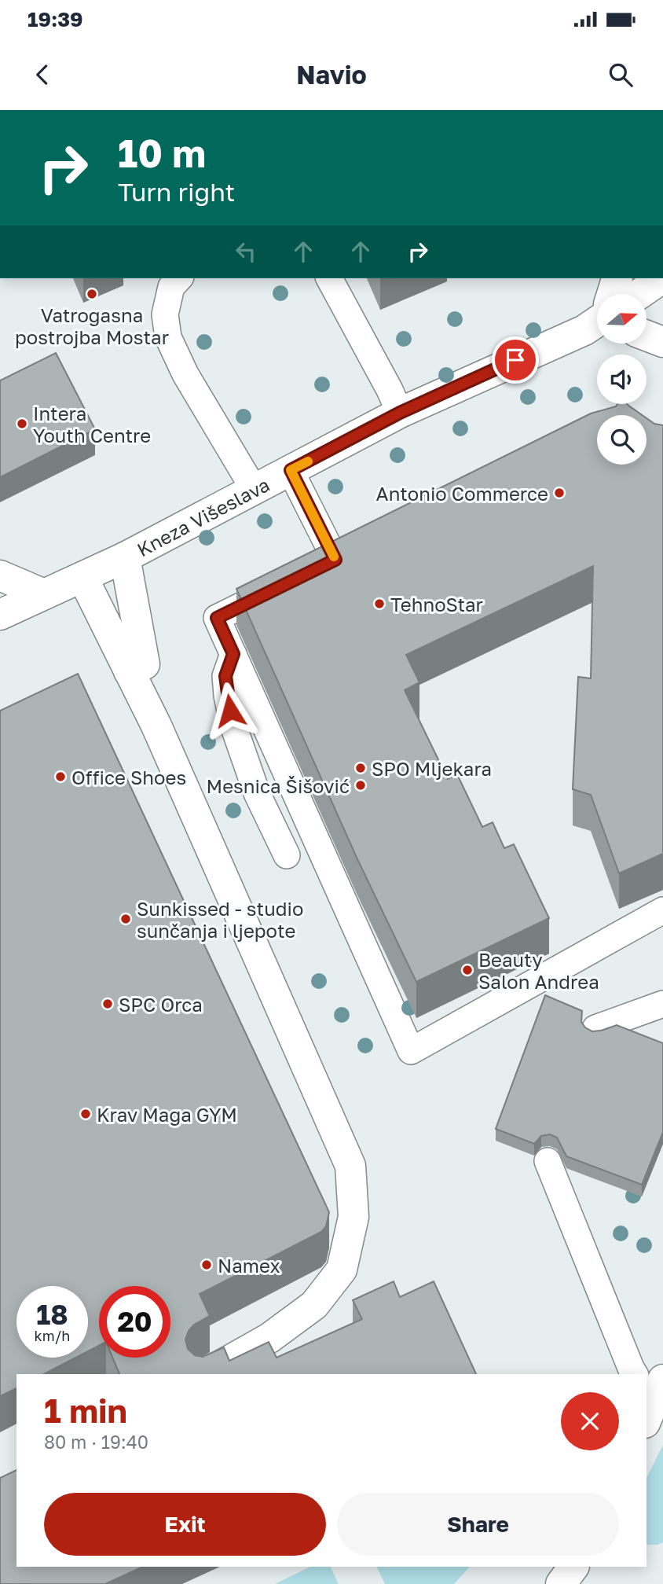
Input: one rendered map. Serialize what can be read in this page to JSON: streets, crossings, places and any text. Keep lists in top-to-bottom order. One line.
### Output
{"streets":{"street":["Kneza Višeslava"]},"places":["Vatrogasna postrojba Mostar","Intera Youth Centre","Antonio Commerce","TehnoStar","SPO Mljekara","Office Shoes","Mesnica Šišović","Sunkissed - studio sunčanja i ljepote","Beauty Salon Andrea","SPC Orca","Krav Maga GYM","Namex"],"north":"right","page":{"status":"19:39","header":"Navio","turn":["10 m","Turn right"],"speed":"18 km/h","limit":"20","heading":["1 min","80 m · 19:40"],"buttons":["Exit","Share"]}}
